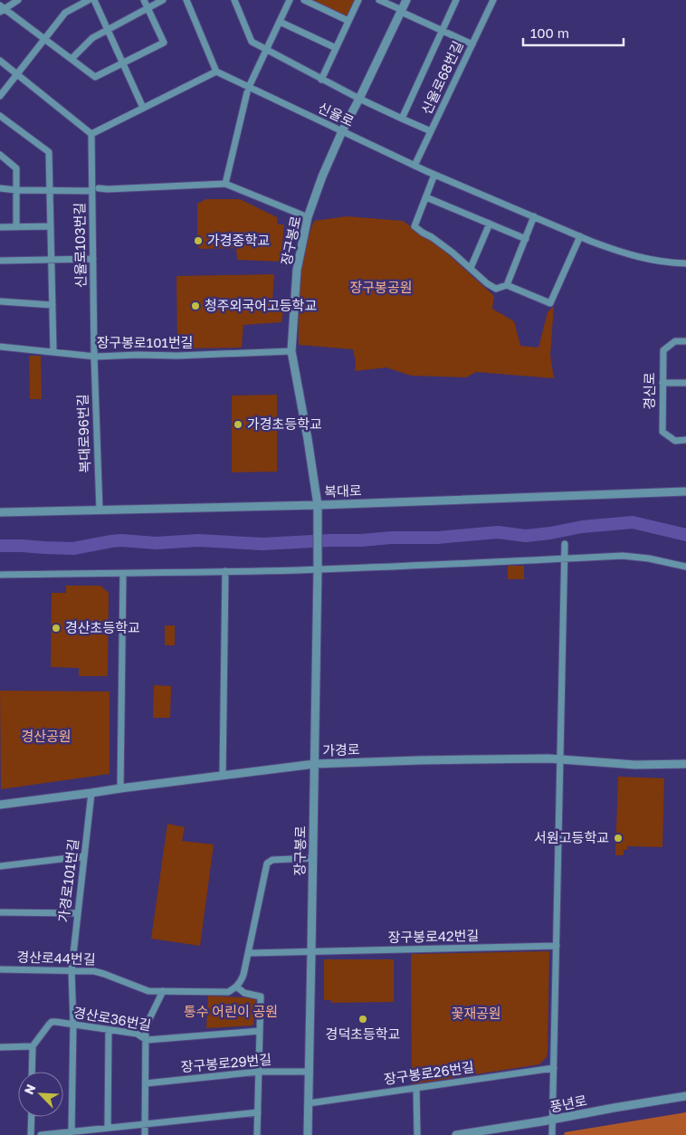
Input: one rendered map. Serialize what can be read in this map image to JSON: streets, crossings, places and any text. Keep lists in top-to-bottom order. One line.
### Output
{"streets":{"street":["신율로68번길","신율로","장구봉로","신율로103번길","장구봉로101번길","경신로","복대로96번길","복대로","가경로","가경로101번길","장구봉로42번길","경산로44번길","경산로36번길","장구봉로29번길","장구봉로26번길","풍년로"]},"crossings":[["신율로68번길","신율로"],["신율로","장구봉로"],["장구봉로","장구봉로101번길"],["장구봉로","복대로"],["장구봉로","가경로"],["장구봉로","장구봉로42번길"],["장구봉로","장구봉로29번길"],["장구봉로","장구봉로26번길"],["신율로103번길","장구봉로101번길"],["신율로103번길","복대로96번길"],["장구봉로101번길","복대로96번길"],["복대로96번길","복대로"],["가경로","가경로101번길"],["가경로101번길","경산로44번길"],["가경로101번길","경산로36번길"]],"parks":["장구봉공원","경산공원","통수 어린이 공원","꽃재공원"],"places":["가경중학교","청주외국어고등학교","가경초등학교","경산초등학교","서원고등학교","경덕초등학교"],"scale_bar":"100 m","north":"top left"}
